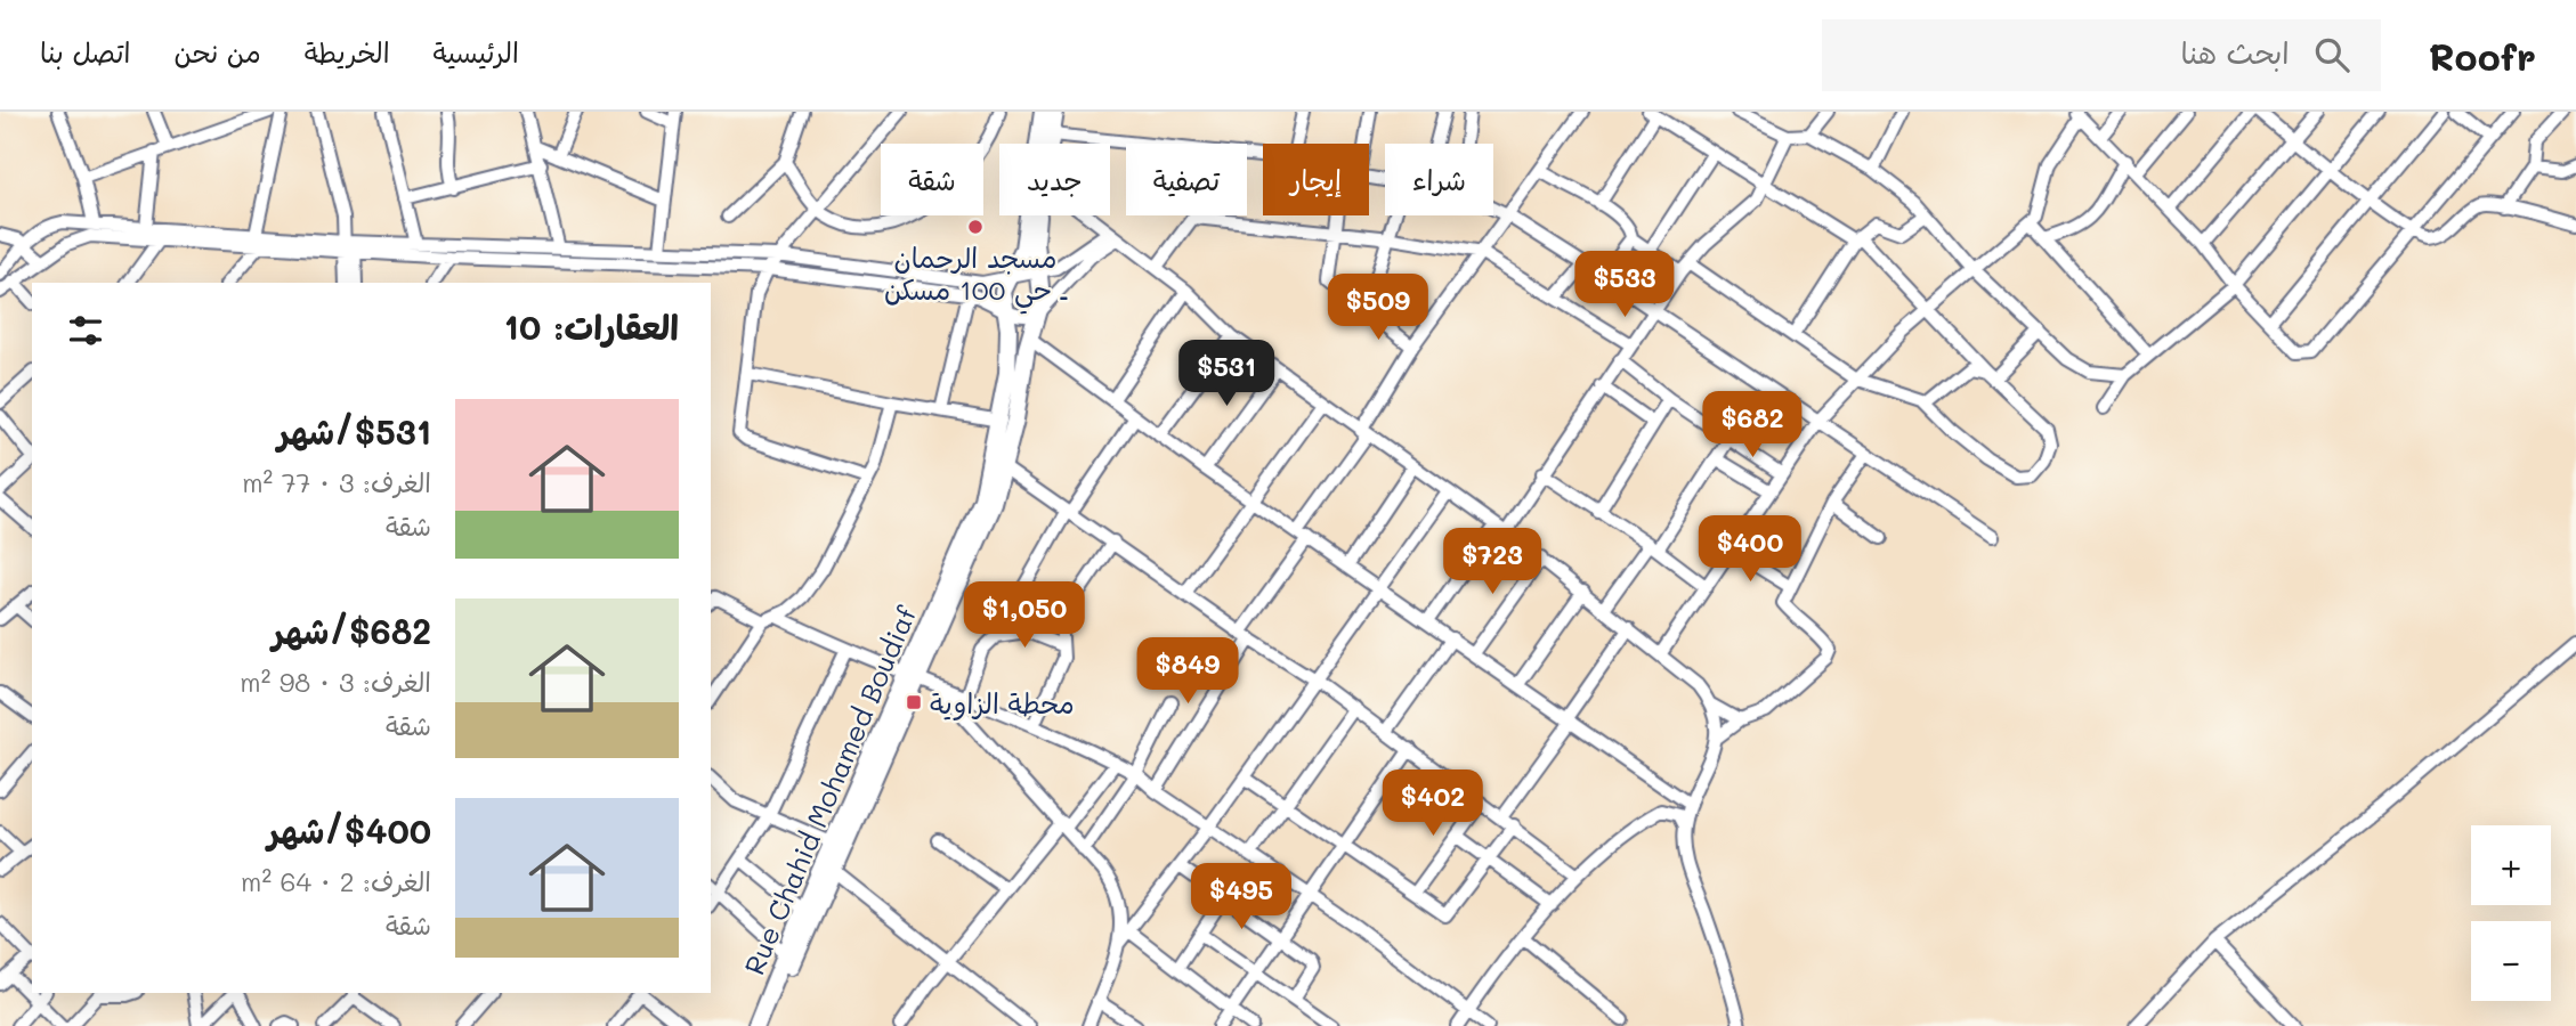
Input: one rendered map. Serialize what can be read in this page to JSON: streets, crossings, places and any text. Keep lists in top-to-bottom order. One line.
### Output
{"streets":{"main road":["Rue Chahid Mohamed Boudiaf"]},"places":{"other":["مسجد الرحمان ـ حي 100 مسكن"],"transit":["محطة الزاوية"]},"page":{"header":"Roofr","search":"ابحث هنا","nav":["الرئيسية","الخريطة","من نحن","اتصل بنا"],"chip":["شراء","إيجار","تصفية","جديد","شقة"],"price":["$533","$509","$531","$682","$400","$723","$1,050","$849","$402","$495"],"heading":"العقارات: 10","list":[{"name":"$531/شهر","note":"الغرف: 3 · 77 m² · شقة"},{"name":"$682/شهر","note":"الغرف: 3 · 98 m² · شقة"},{"name":"$400/شهر","note":"الغرف: 2 · 64 m² · شقة"}],"map_buttons":["+","−"]}}
